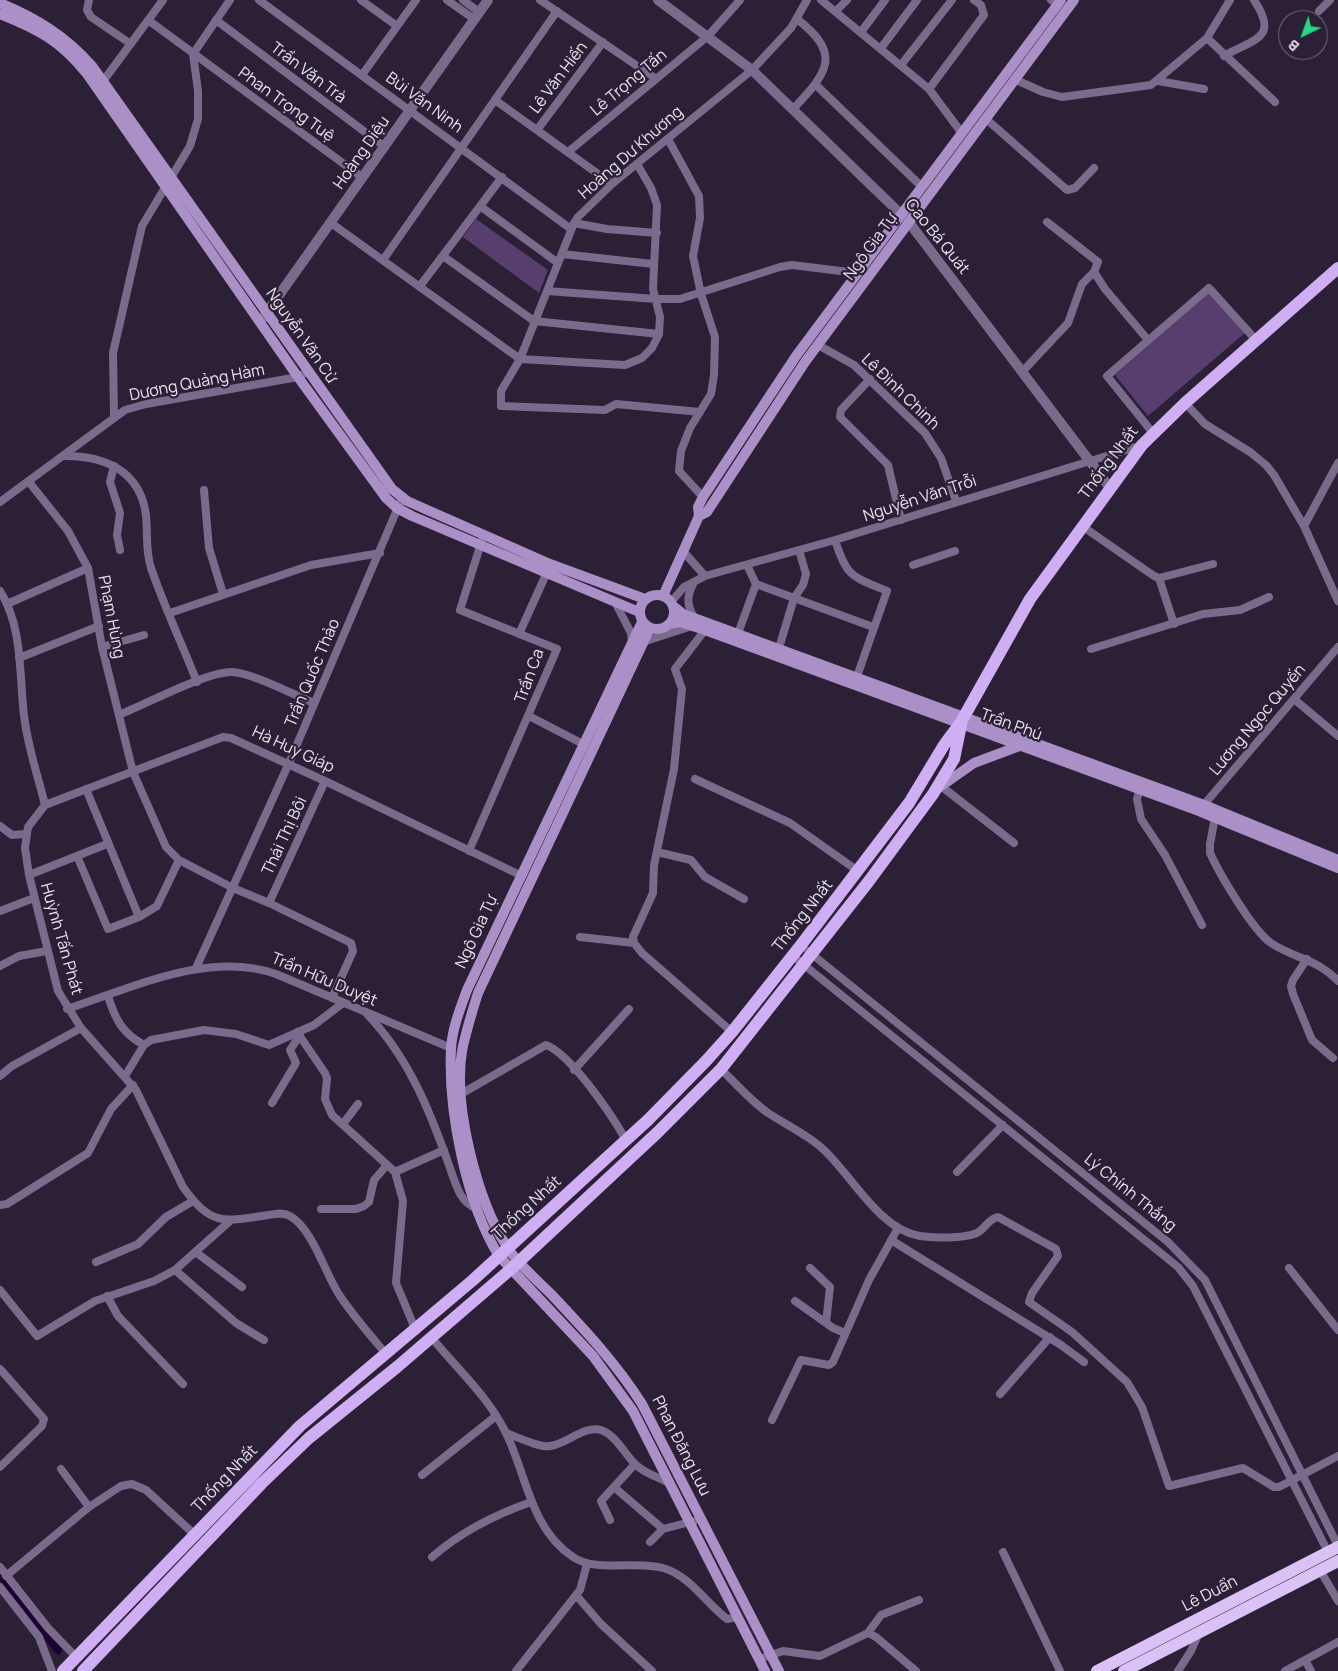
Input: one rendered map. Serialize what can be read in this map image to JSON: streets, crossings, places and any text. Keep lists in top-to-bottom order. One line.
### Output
{"streets":{"highway":["Lê Duẩn"],"main road":["Ngô Gia Tự","Nguyễn Văn Cừ","Thống Nhất","Trần Phú","Phan Đăng Lưu"],"street":["Trần Văn Trà","Lê Văn Hiến","Lê Trọng Tấn","Bùi Văn Ninh","Phan Trọng Tuệ","Hoàng Diệu","Hoàng Dư Khương","Cao Bá Quát","Dương Quảng Hàm","Lê Đình Chinh","Nguyễn Văn Trỗi","Phạm Hùng","Trần Quốc Thảo","Trần Ca","Lương Ngọc Quyến","Hà Huy Giáp","Thái Thị Bôi","Huỳnh Tấn Phát","Trần Hữu Duyệt","Lý Chính Thắng"]},"crossings":[["Trần Văn Trà","Hoàng Diệu"],["Lê Trọng Tấn","Cao Bá Quát"],["Bùi Văn Ninh","Hoàng Diệu"],["Bùi Văn Ninh","Hoàng Dư Khương"],["Phan Trọng Tuệ","Hoàng Diệu"],["Hoàng Diệu","Nguyễn Văn Cừ"],["Hoàng Dư Khương","Cao Bá Quát"],["Cao Bá Quát","Ngô Gia Tự"],["Cao Bá Quát","Thống Nhất"],["Cao Bá Quát","Nguyễn Văn Trỗi"],["Ngô Gia Tự","Nguyễn Văn Cừ"],["Ngô Gia Tự","Lê Đình Chinh"],["Ngô Gia Tự","Thống Nhất"],["Ngô Gia Tự","Nguyễn Văn Trỗi"],["Ngô Gia Tự","Trần Phú"],["Ngô Gia Tự","Hà Huy Giáp"],["Ngô Gia Tự","Trần Hữu Duyệt"],["Ngô Gia Tự","Phan Đăng Lưu"],["Nguyễn Văn Cừ","Dương Quảng Hàm"],["Nguyễn Văn Cừ","Nguyễn Văn Trỗi"],["Nguyễn Văn Cừ","Trần Quốc Thảo"],["Nguyễn Văn Cừ","Trần Ca"],["Nguyễn Văn Cừ","Trần Phú"],["Dương Quảng Hàm","Phạm Hùng"],["Lê Đình Chinh","Nguyễn Văn Trỗi"],["Thống Nhất","Nguyễn Văn Trỗi"],["Thống Nhất","Trần Phú"],["Thống Nhất","Lý Chính Thắng"],["Thống Nhất","Phan Đăng Lưu"],["Nguyễn Văn Trỗi","Trần Phú"],["Phạm Hùng","Hà Huy Giáp"],["Trần Quốc Thảo","Hà Huy Giáp"],["Trần Quốc Thảo","Trần Hữu Duyệt"],["Trần Ca","Hà Huy Giáp"],["Lương Ngọc Quyến","Trần Phú"],["Hà Huy Giáp","Thái Thị Bôi"],["Huỳnh Tấn Phát","Trần Hữu Duyệt"],["Lý Chính Thắng","Lê Duẩn"]],"north":"bottom left"}
